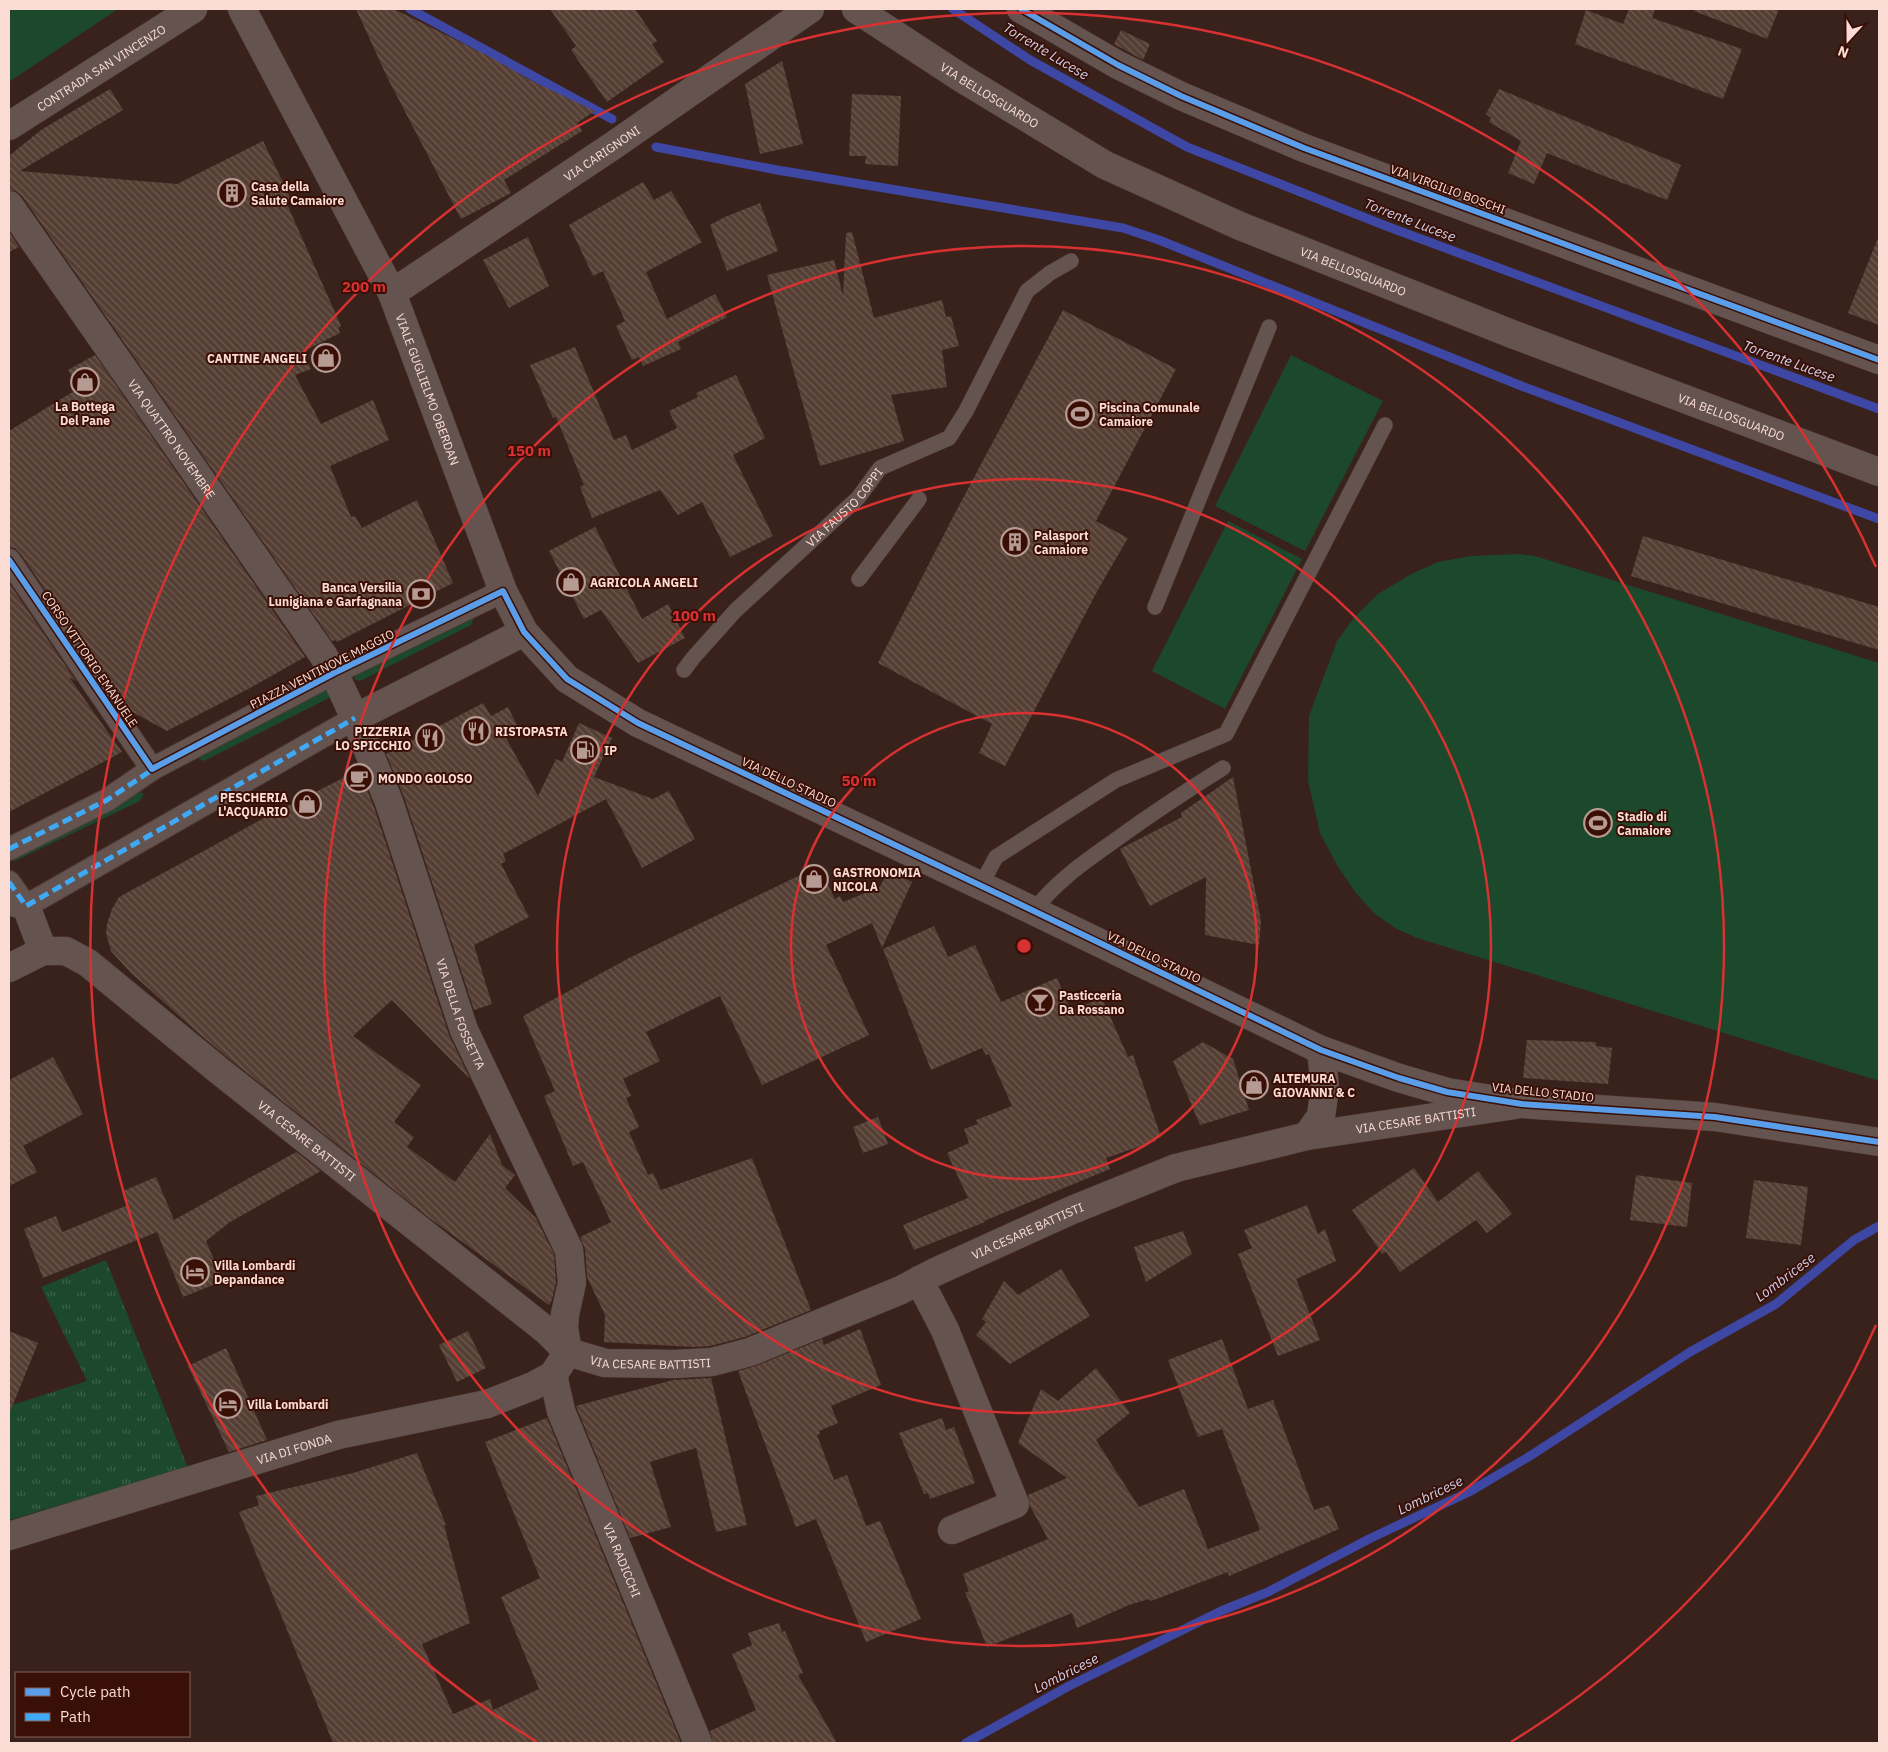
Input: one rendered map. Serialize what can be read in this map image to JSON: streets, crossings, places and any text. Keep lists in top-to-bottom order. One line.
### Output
{"streets":{"street":["CONTRADA SAN VINCENZO","VIA BELLOSGUARDO","VIA CARIGNONI","VIA VIRGILIO BOSCHI","VIALE GUGLIELMO OBERDAN","VIA QUATTRO NOVEMBRE","CORSO VITTORIO EMANUELE","PIAZZA VENTINOVE MAGGIO","VIA DELLO STADIO","VIA DELLA FOSSETTA","VIA CESARE BATTISTI","VIA DI FONDA","VIA RADICCHI"],"lane":["VIA FAUSTO COPPI"]},"crossings":[["VIA CARIGNONI","VIALE GUGLIELMO OBERDAN"],["VIALE GUGLIELMO OBERDAN","PIAZZA VENTINOVE MAGGIO"],["VIALE GUGLIELMO OBERDAN","VIA DELLO STADIO"],["VIA QUATTRO NOVEMBRE","PIAZZA VENTINOVE MAGGIO"],["VIA QUATTRO NOVEMBRE","VIA DELLA FOSSETTA"],["CORSO VITTORIO EMANUELE","PIAZZA VENTINOVE MAGGIO"],["PIAZZA VENTINOVE MAGGIO","VIA DELLO STADIO"],["PIAZZA VENTINOVE MAGGIO","VIA DELLA FOSSETTA"],["VIA DELLO STADIO","VIA CESARE BATTISTI"],["VIA DELLA FOSSETTA","VIA CESARE BATTISTI"],["VIA DELLA FOSSETTA","VIA DI FONDA"],["VIA CESARE BATTISTI","VIA DI FONDA"],["VIA DI FONDA","VIA RADICCHI"]],"water":["Torrente Lucese","Lombricese"],"places":{"building":["Casa della Salute Camaiore","Palasport Camaiore"],"shop":["CANTINE ANGELI","La Bottega Del Pane","AGRICOLA ANGELI","PESCHERIA L'ACQUARIO","GASTRONOMIA NICOLA","ALTEMURA GIOVANNI & C"],"sports":["Piscina Comunale Camaiore","Stadio di Camaiore"],"bank":["Banca Versilia Lunigiana e Garfagnana"],"restaurant":["RISTOPASTA","PIZZERIA LO SPICCHIO"],"fuel station":["IP"],"cafe":["MONDO GOLOSO"],"bar":["Pasticceria Da Rossano"],"hotel":["Villa Lombardi Depandance","Villa Lombardi"]},"legend":["Cycle path","Path"],"north":"bottom","rings":["200 m","150 m","100 m","50 m"]}
